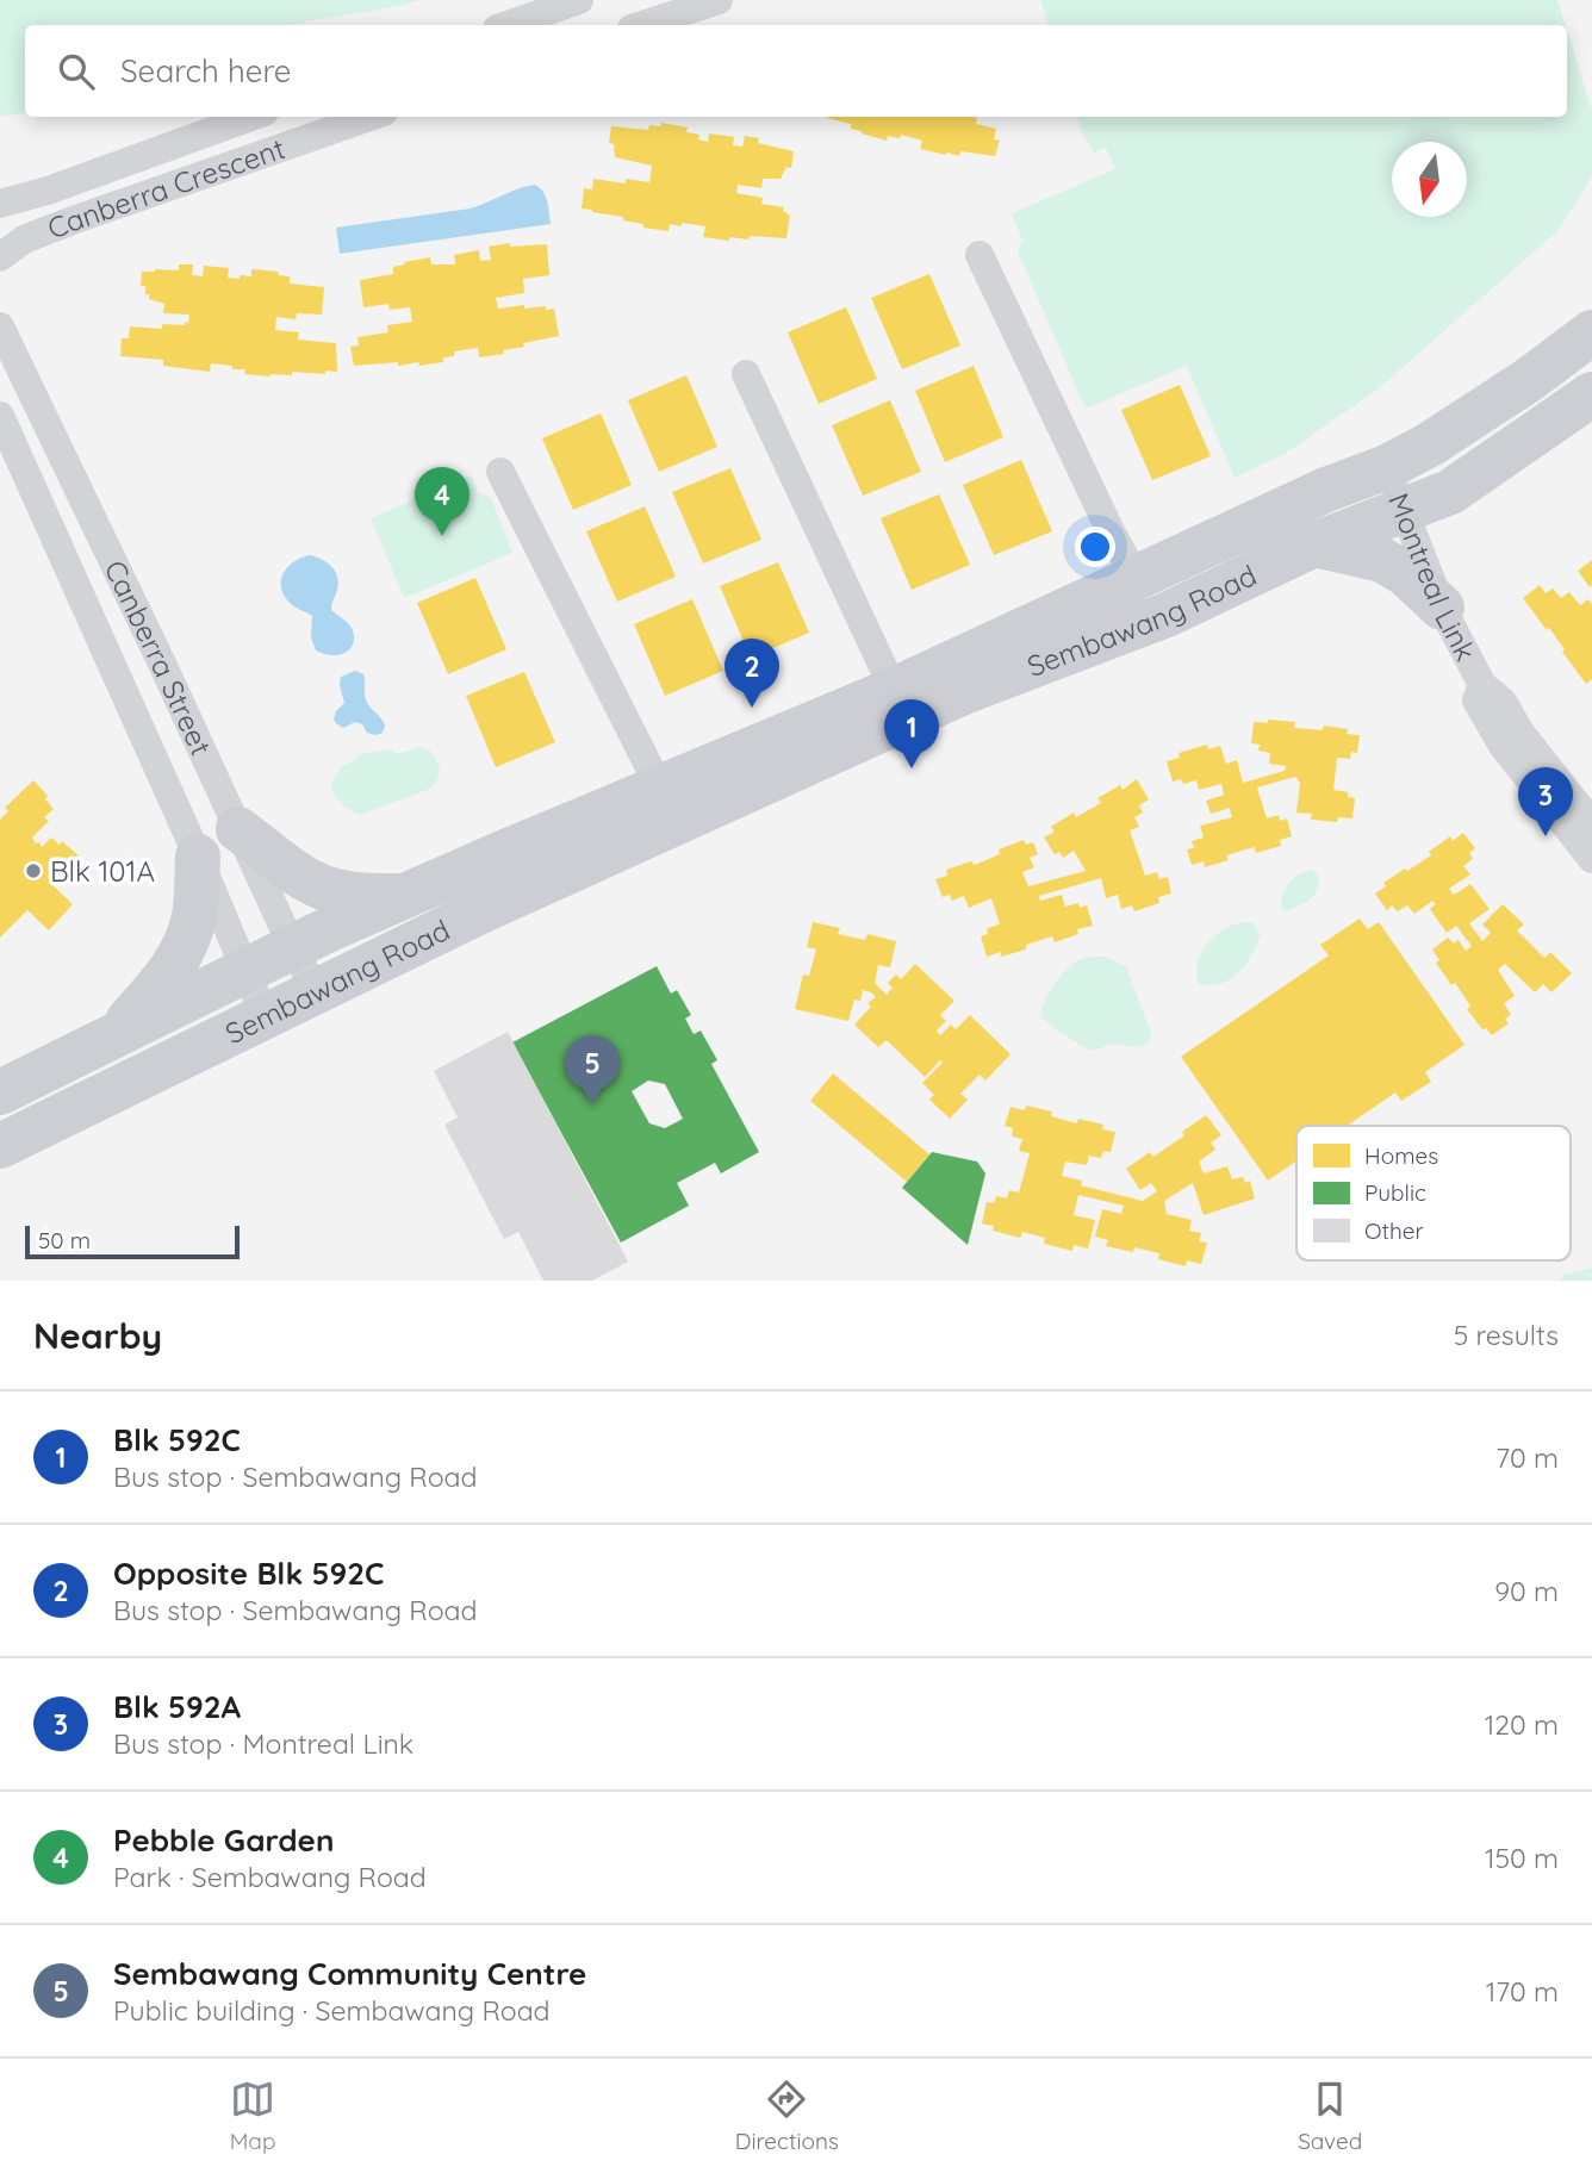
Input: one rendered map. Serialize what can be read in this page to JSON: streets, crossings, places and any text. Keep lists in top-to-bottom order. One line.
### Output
{"streets":{"main road":["Sembawang Road"],"street":["Canberra Crescent","Montreal Link","Canberra Street"]},"crossings":[["Montreal Link","Sembawang Road"],["Sembawang Road","Canberra Street"]],"places":["Blk 101A"],"legend":["Homes","Public","Other"],"scale_bar":"50 m","north":"bottom","page":{"search":"Search here","pins":["4","2","1","3","5"],"scale":"50 m","heading":["Nearby","5 results"],"list":[{"mark":"1","name":"Blk 592C","note":"Bus stop · Sembawang Road","value":"70 m"},{"mark":"2","name":"Opposite Blk 592C","note":"Bus stop · Sembawang Road","value":"90 m"},{"mark":"3","name":"Blk 592A","note":"Bus stop · Montreal Link","value":"120 m"},{"mark":"4","name":"Pebble Garden","note":"Park · Sembawang Road","value":"150 m"},{"mark":"5","name":"Sembawang Community Centre","note":"Public building · Sembawang Road","value":"170 m"}],"nav":["Map","Directions","Saved"]}}
